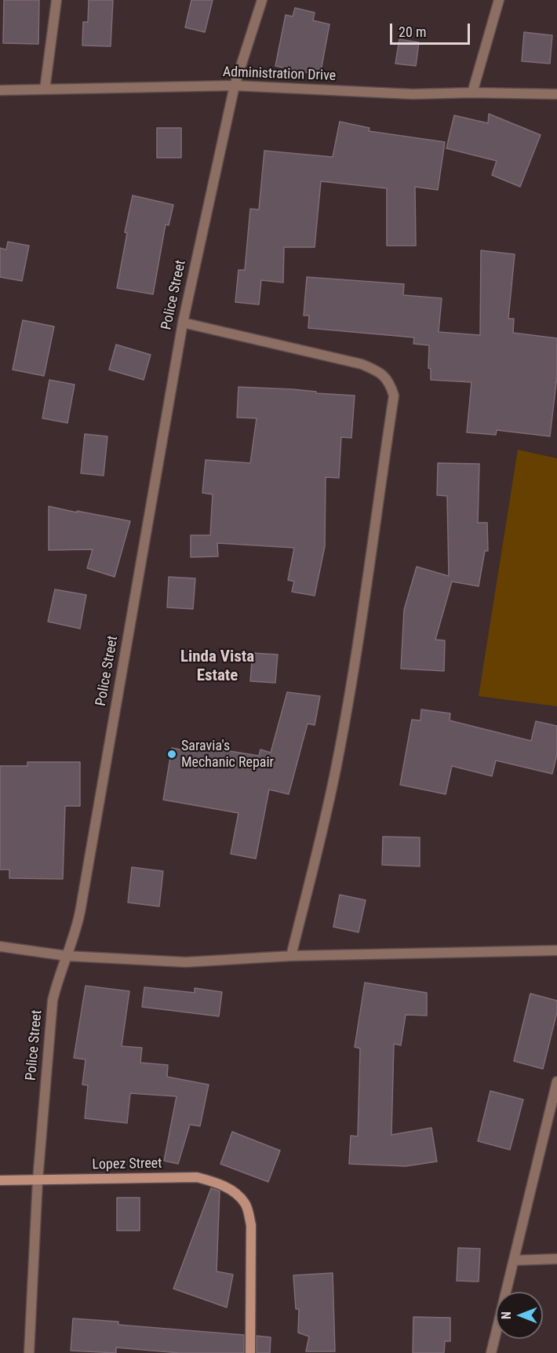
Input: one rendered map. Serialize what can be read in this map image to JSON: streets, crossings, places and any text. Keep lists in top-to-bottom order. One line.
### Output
{"streets":{"street":["Administration Drive","Police Street","Lopez Street"]},"crossings":[["Administration Drive","Police Street"],["Police Street","Lopez Street"]],"districts":["Linda Vista Estate"],"places":["Saravia's Mechanic Repair"],"scale_bar":"20 m","north":"left"}
